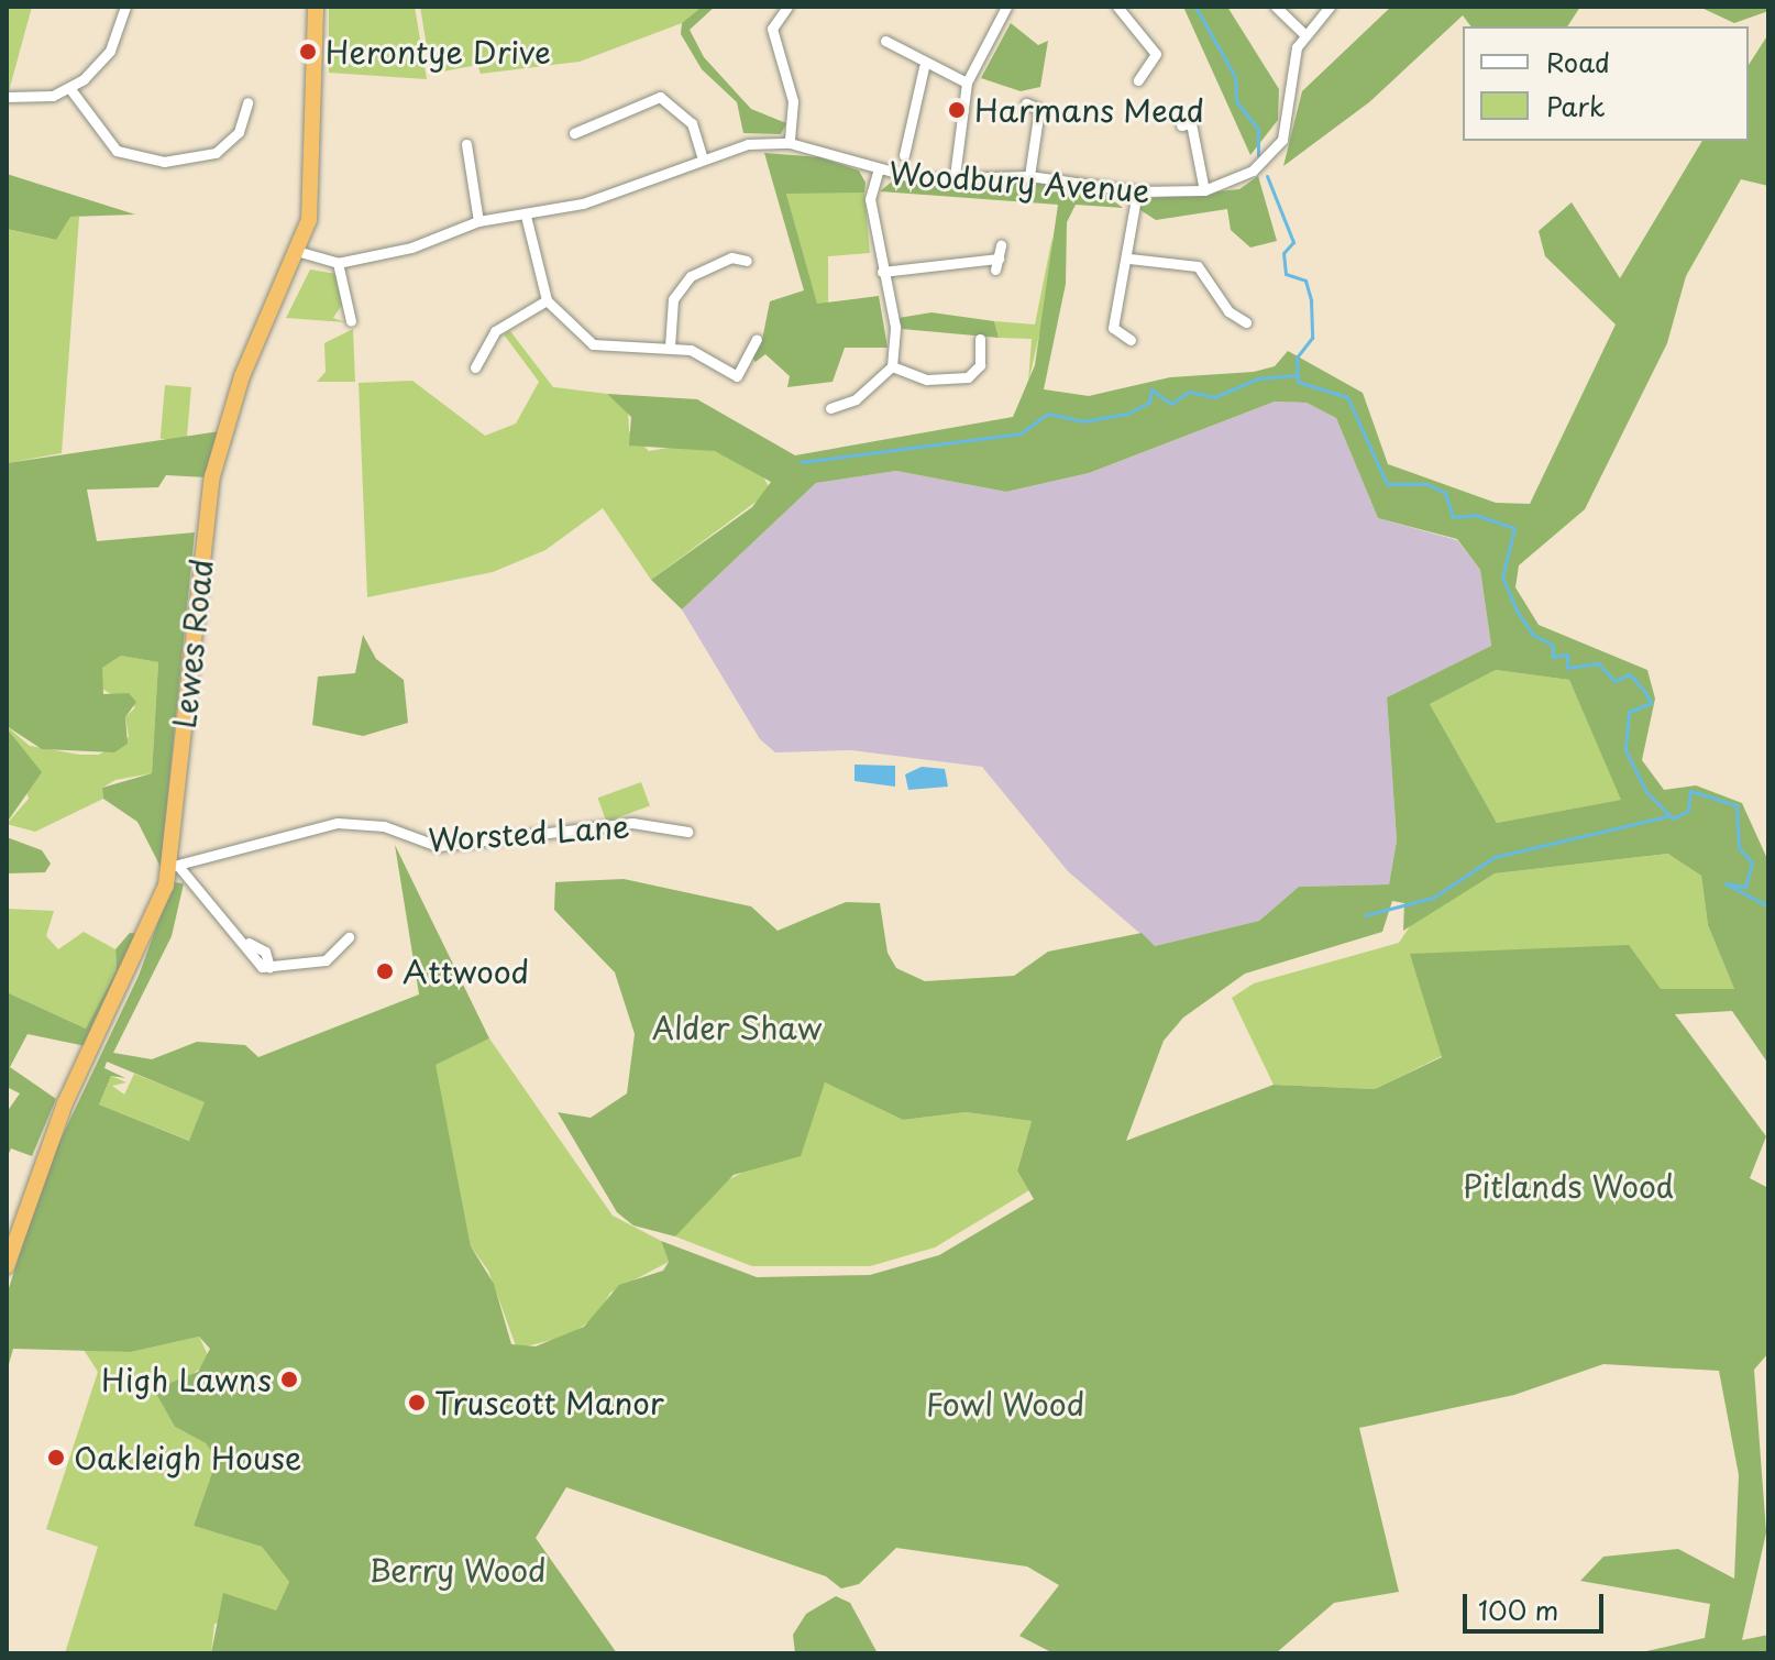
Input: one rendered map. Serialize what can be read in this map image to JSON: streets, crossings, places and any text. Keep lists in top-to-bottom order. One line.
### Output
{"streets":{"highway":["Lewes Road"],"street":["Woodbury Avenue","Worsted Lane"]},"crossings":[["Woodbury Avenue","Lewes Road"],["Lewes Road","Worsted Lane"]],"parks":["Alder Shaw","Pitlands Wood","Fowl Wood","Berry Wood"],"places":["Herontye Drive","Harmans Mead","Attwood","High Lawns","Truscott Manor","Oakleigh House"],"legend":["Road","Park"],"scale_bar":"100 m"}
